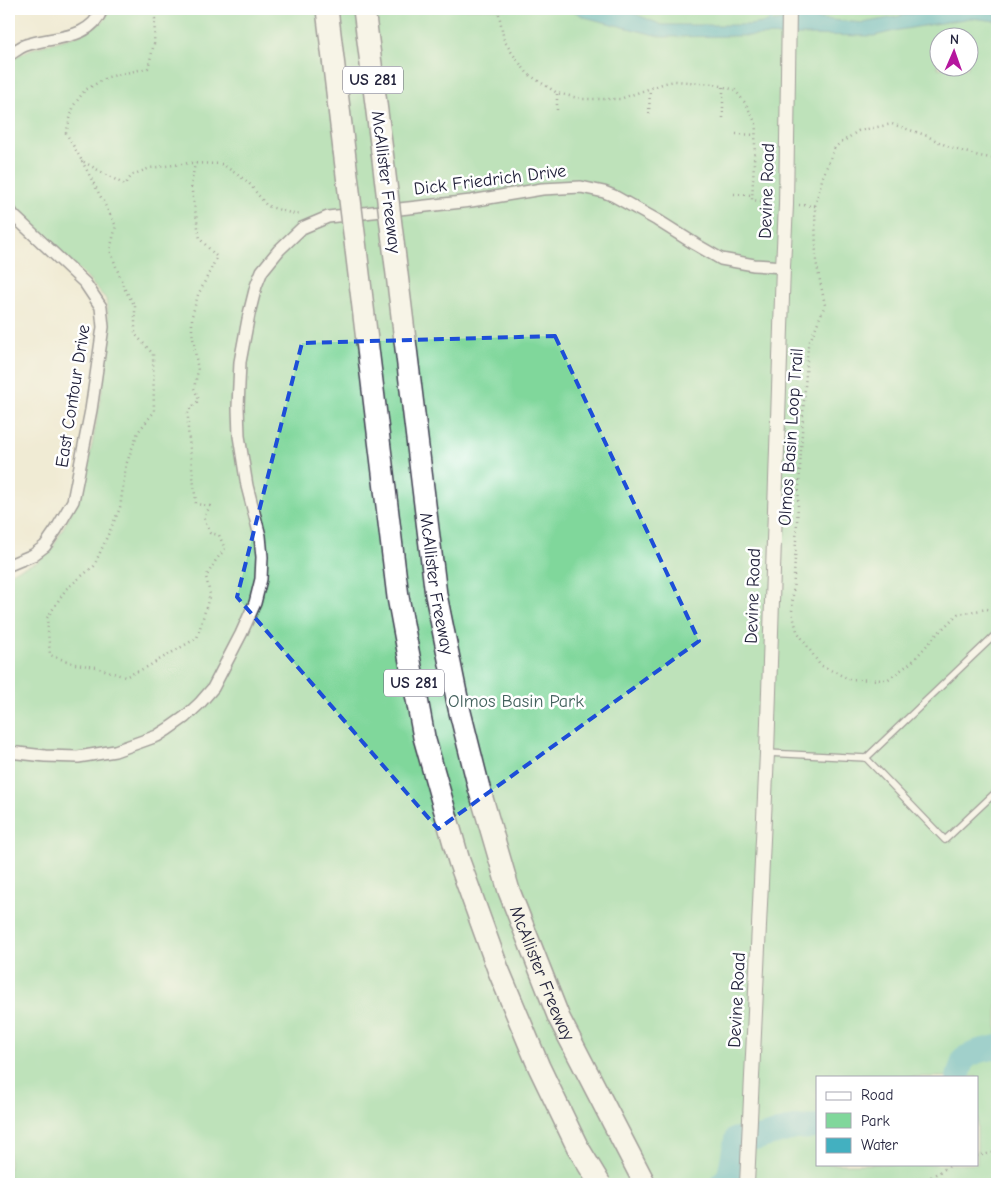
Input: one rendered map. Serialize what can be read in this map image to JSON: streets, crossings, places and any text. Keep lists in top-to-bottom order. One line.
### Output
{"streets":{"highway":["US 281","McAllister Freeway"],"street":["Dick Friedrich Drive","Devine Road","East Contour Drive"],"path":["Olmos Basin Loop Trail"]},"crossings":[["Dick Friedrich Drive","Devine Road"]],"parks":["Olmos Basin Park"],"legend":["Road","Park","Water"],"north":"top"}
